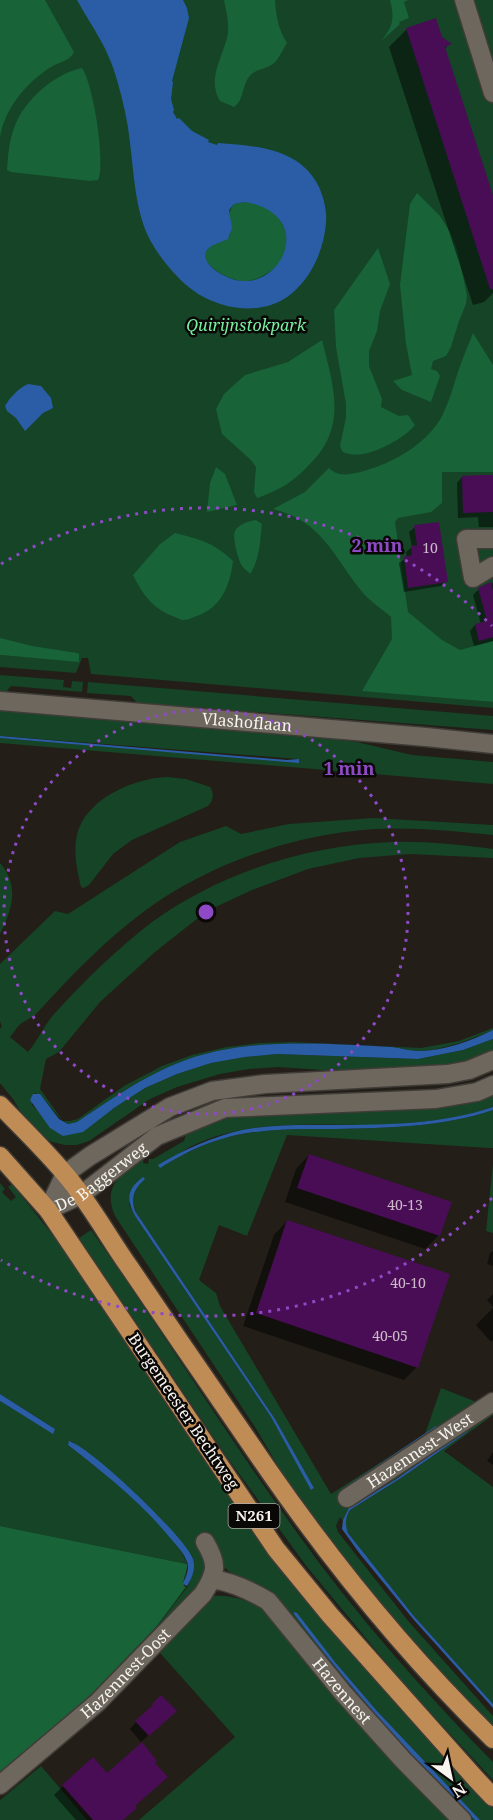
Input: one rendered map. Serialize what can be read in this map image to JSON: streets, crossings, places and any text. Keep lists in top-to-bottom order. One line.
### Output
{"streets":{"main road":["Burgemeester Bechtweg","N261"],"street":["Vlashoflaan","De Baggerweg","Hazennest-West","Hazennest-Oost","Hazennest"]},"crossings":[["De Baggerweg","Burgemeester Bechtweg"],["De Baggerweg","N261"],["Hazennest-Oost","Hazennest"]],"parks":["Quirijnstokpark"],"house_numbers":["10","40-13","40-10","40-05"],"north":"bottom right","rings":["2 min","1 min"]}
